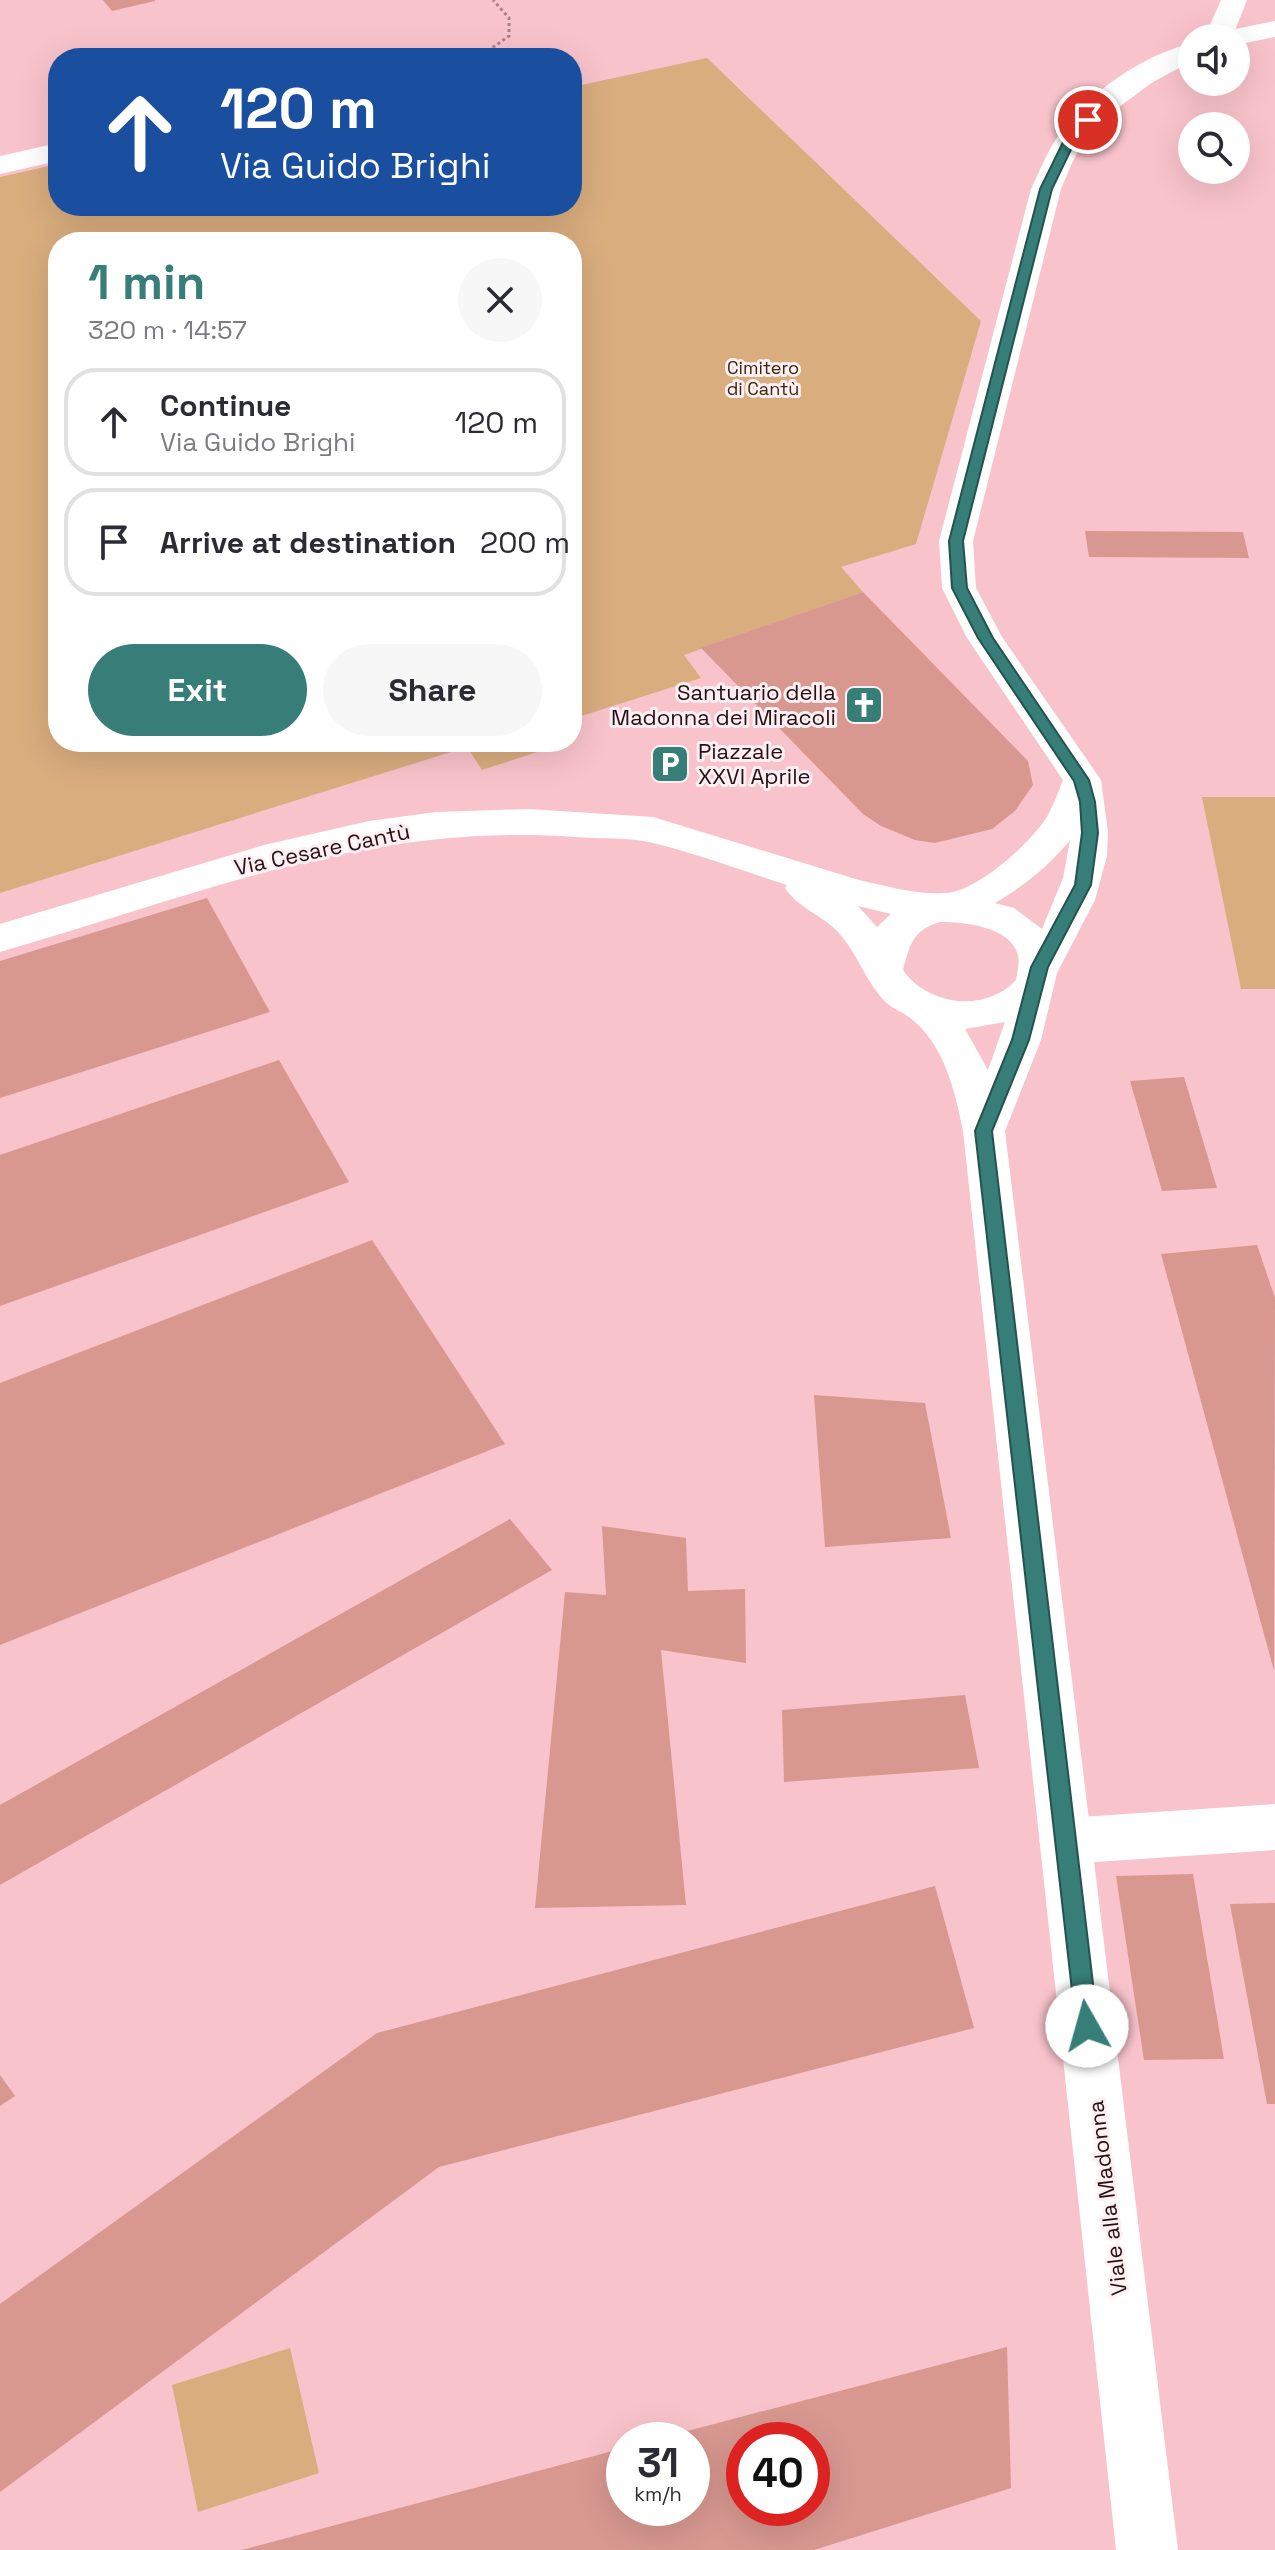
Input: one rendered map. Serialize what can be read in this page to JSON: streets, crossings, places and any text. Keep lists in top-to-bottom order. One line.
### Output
{"streets":{"street":["Via Cesare Cantù","Viale alla Madonna"]},"crossings":[["Via Cesare Cantù","Viale alla Madonna"]],"parks":["Cimitero di Cantù"],"places":{"church":["Santuario della Madonna dei Miracoli"],"parking":["Piazzale XXVI Aprile"]},"page":{"turn":["120 m","Via Guido Brighi"],"heading":["1 min","320 m · 14:57"],"list":[{"name":"Continue","note":"Via Guido Brighi","value":"120 m"},{"name":"Arrive at destination","value":"200 m"}],"buttons":["Exit","Share"],"speed":"31 km/h","limit":"40"}}
